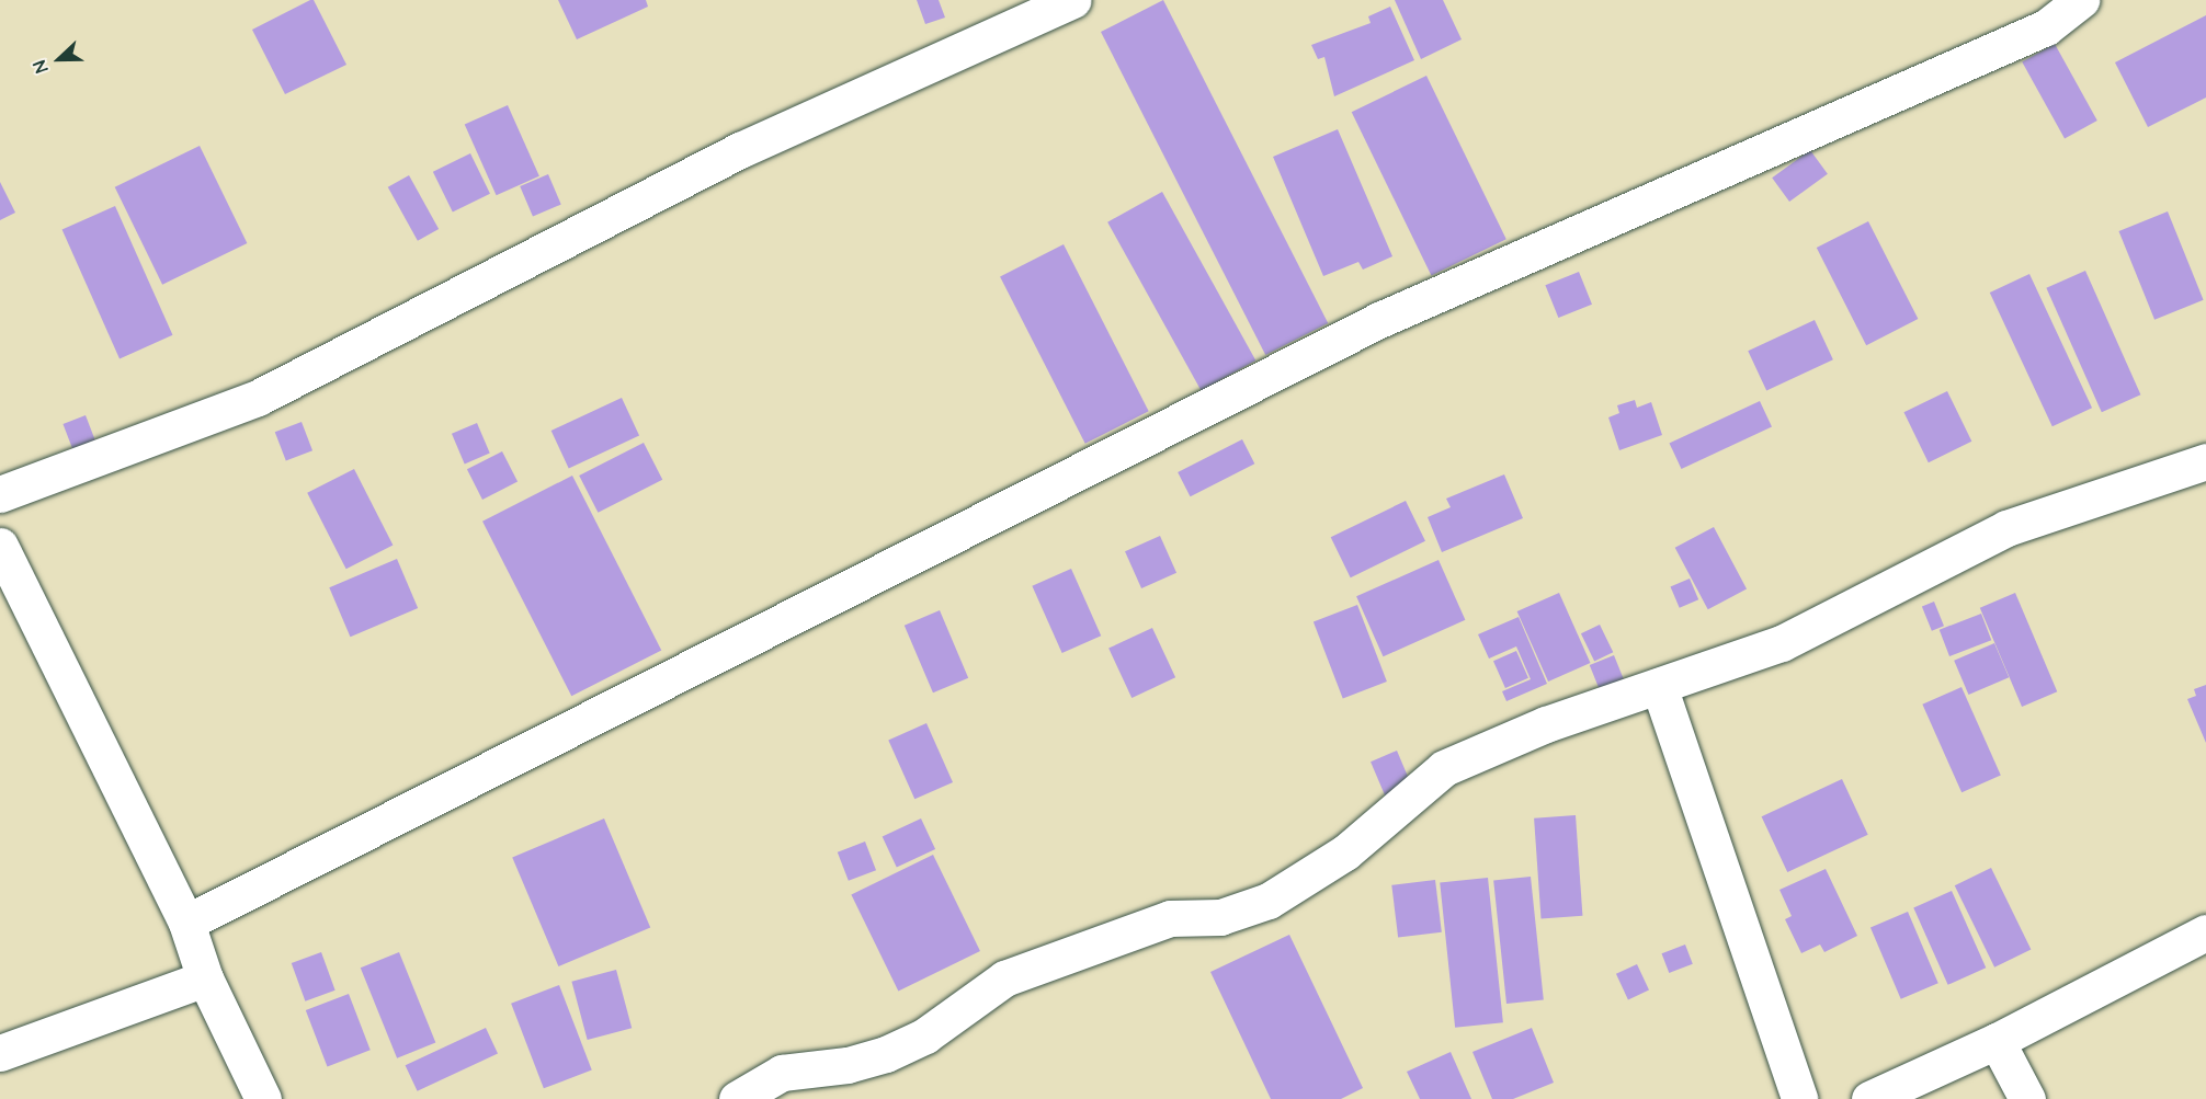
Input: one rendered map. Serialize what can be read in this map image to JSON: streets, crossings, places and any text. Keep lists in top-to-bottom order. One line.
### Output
{"north":"left"}
